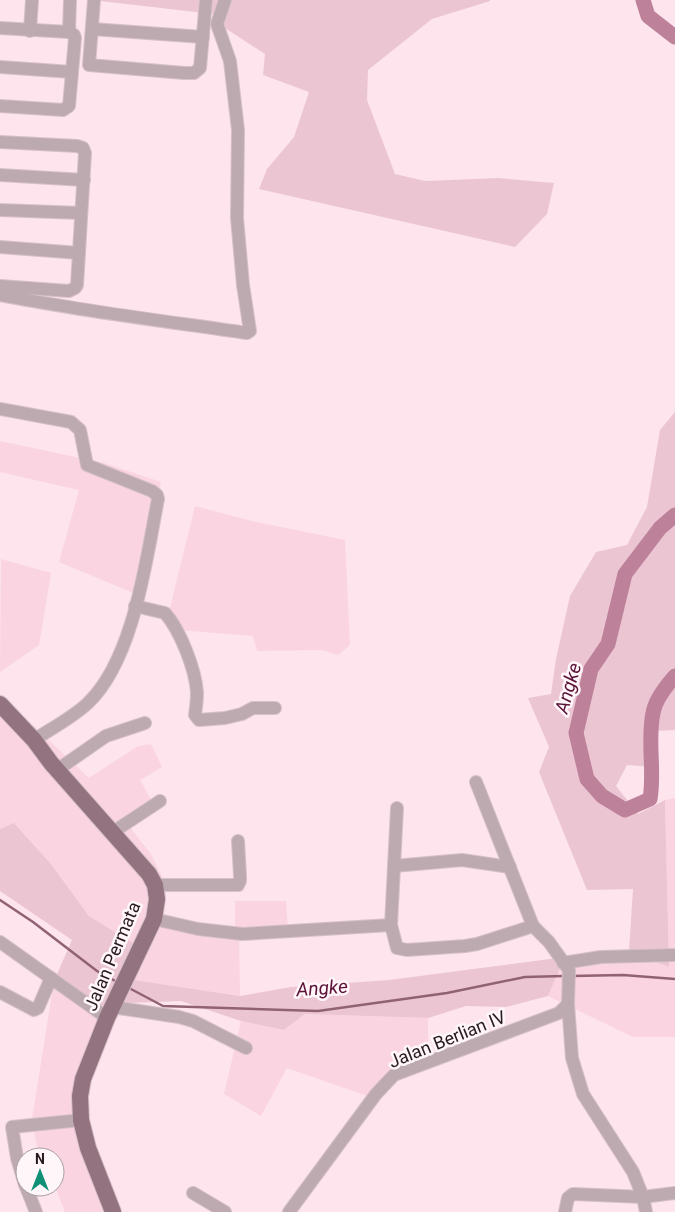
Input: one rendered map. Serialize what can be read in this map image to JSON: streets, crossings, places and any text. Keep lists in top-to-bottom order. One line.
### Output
{"streets":{"main road":["Jalan Permata"],"street":["Jalan Berlian IV"]},"water":["Angke"],"north":"top"}
